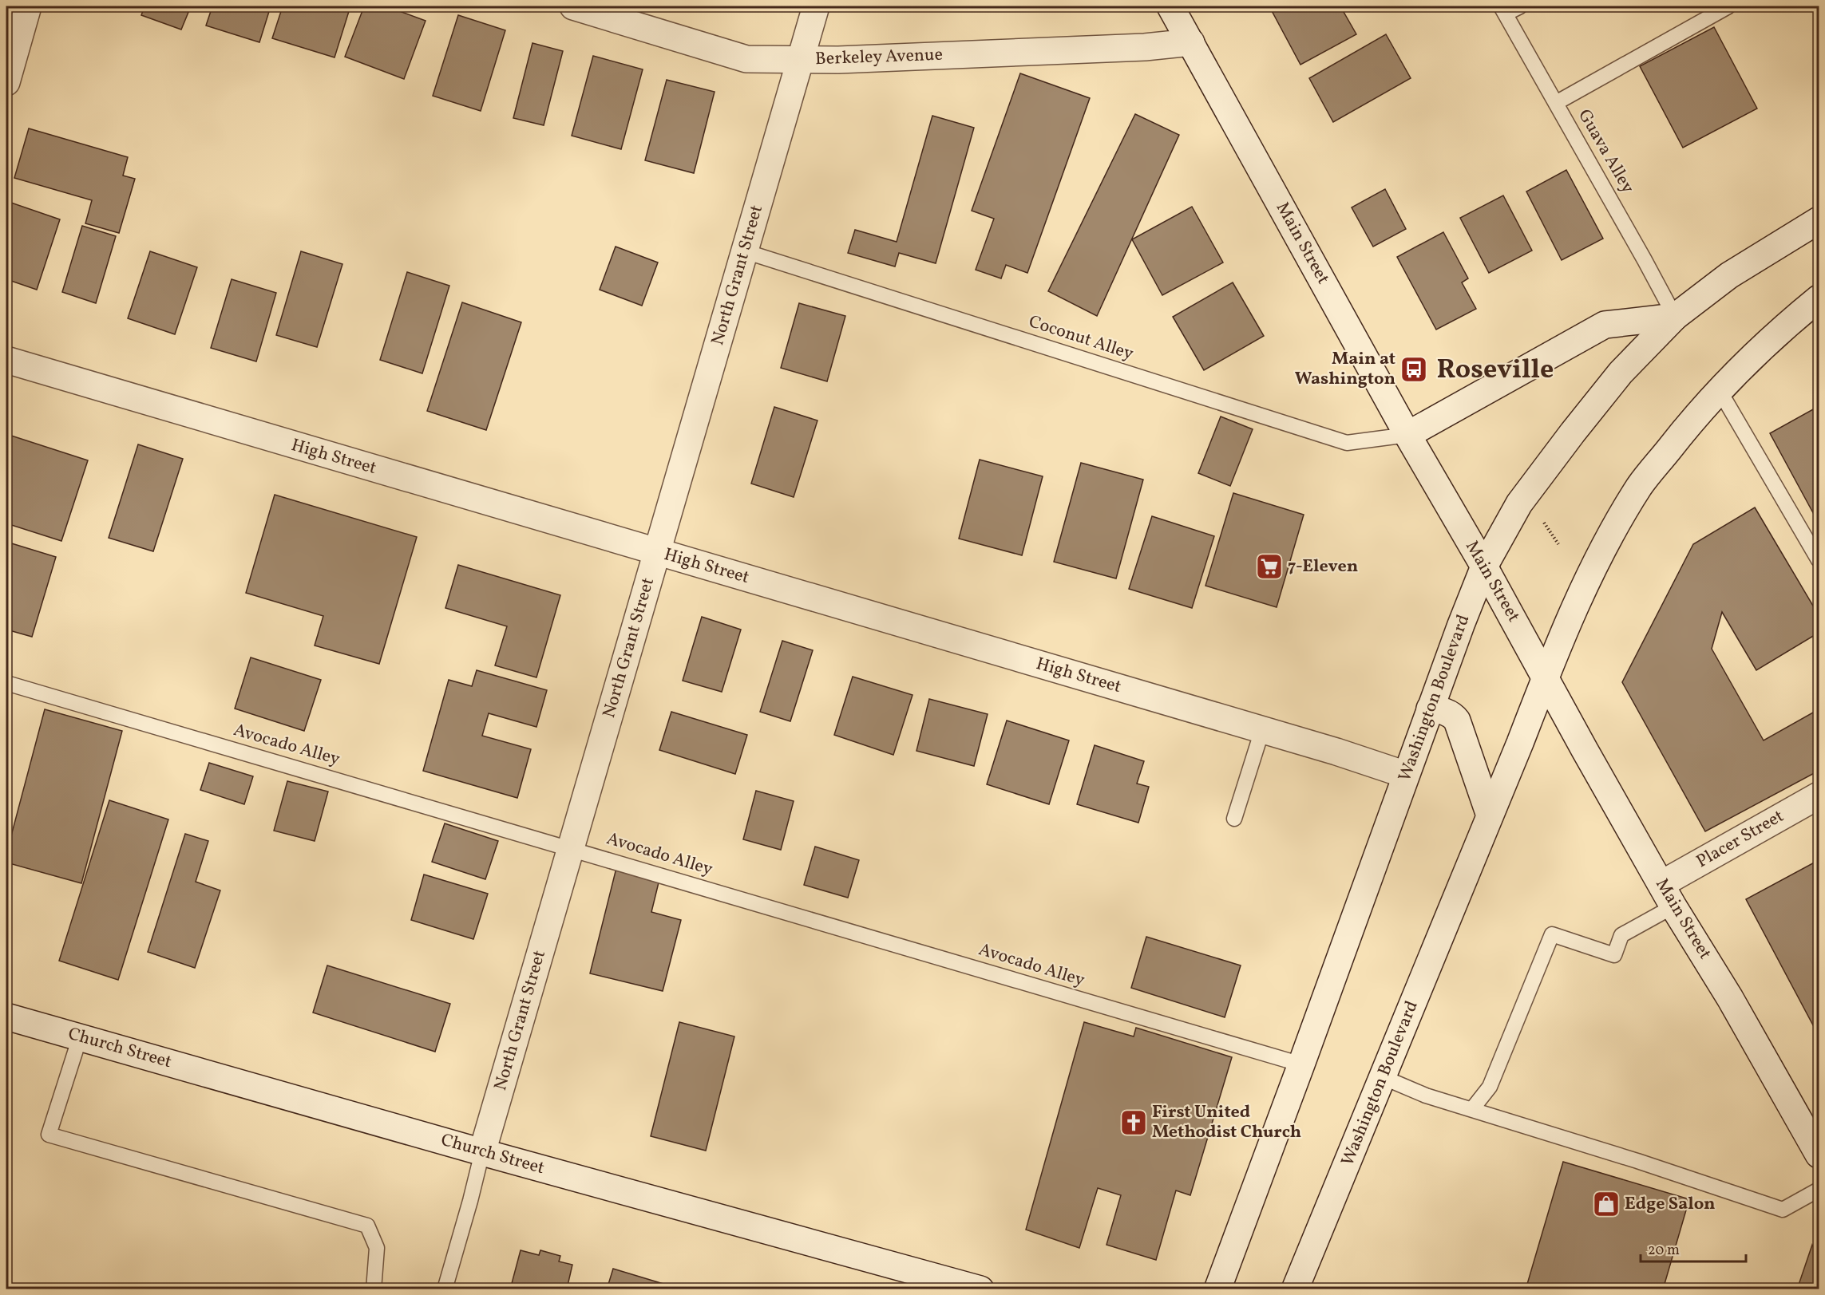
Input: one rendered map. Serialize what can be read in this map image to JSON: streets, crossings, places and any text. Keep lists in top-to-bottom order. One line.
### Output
{"streets":{"street":["Berkeley Avenue","Main Street","North Grant Street","High Street","Washington Boulevard","Placer Street","Church Street"],"lane":["Guava Alley","Coconut Alley","Avocado Alley"]},"crossings":[["Berkeley Avenue","Main Street"],["Berkeley Avenue","North Grant Street"],["Guava Alley","Washington Boulevard"],["Main Street","Coconut Alley"],["Main Street","Washington Boulevard"],["Main Street","Placer Street"],["North Grant Street","Coconut Alley"],["North Grant Street","High Street"],["North Grant Street","Avocado Alley"],["North Grant Street","Church Street"],["High Street","Washington Boulevard"],["Washington Boulevard","Avocado Alley"]],"districts":["Roseville"],"places":{"bus stop":["Main at Washington"],"supermarket":["7-Eleven"],"church":["First United Methodist Church"],"shop":["Edge Salon"]},"scale_bar":"20 m"}
